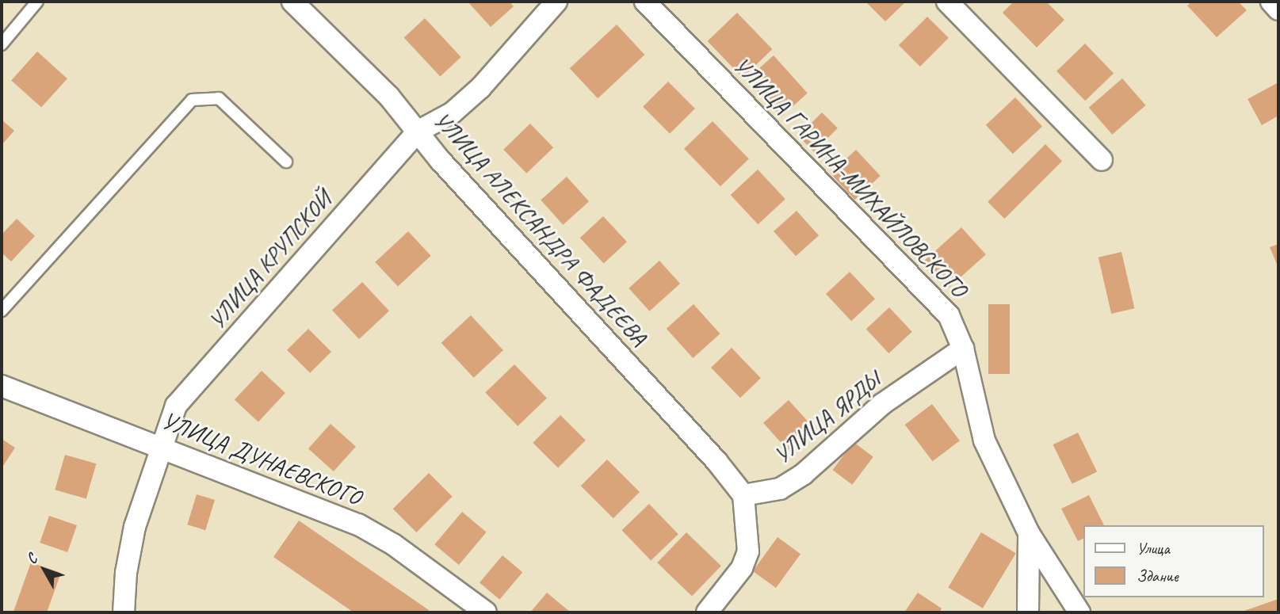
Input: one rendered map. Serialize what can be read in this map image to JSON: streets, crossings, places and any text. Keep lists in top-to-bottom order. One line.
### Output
{"streets":{"street":["УЛИЦА ГАРИНА-МИХАЙЛОВСКОГО","УЛИЦА АЛЕКСАНДРА ФАДЕЕВА","УЛИЦА КРУПСКОЙ","УЛИЦА ЯРДЫ","УЛИЦА ДУНАЕВСКОГО"]},"crossings":[["УЛИЦА ГАРИНА-МИХАЙЛОВСКОГО","УЛИЦА ЯРДЫ"],["УЛИЦА АЛЕКСАНДРА ФАДЕЕВА","УЛИЦА КРУПСКОЙ"],["УЛИЦА АЛЕКСАНДРА ФАДЕЕВА","УЛИЦА ЯРДЫ"],["УЛИЦА КРУПСКОЙ","УЛИЦА ДУНАЕВСКОГО"]],"legend":["Улица","Здание"],"north":"top left"}
